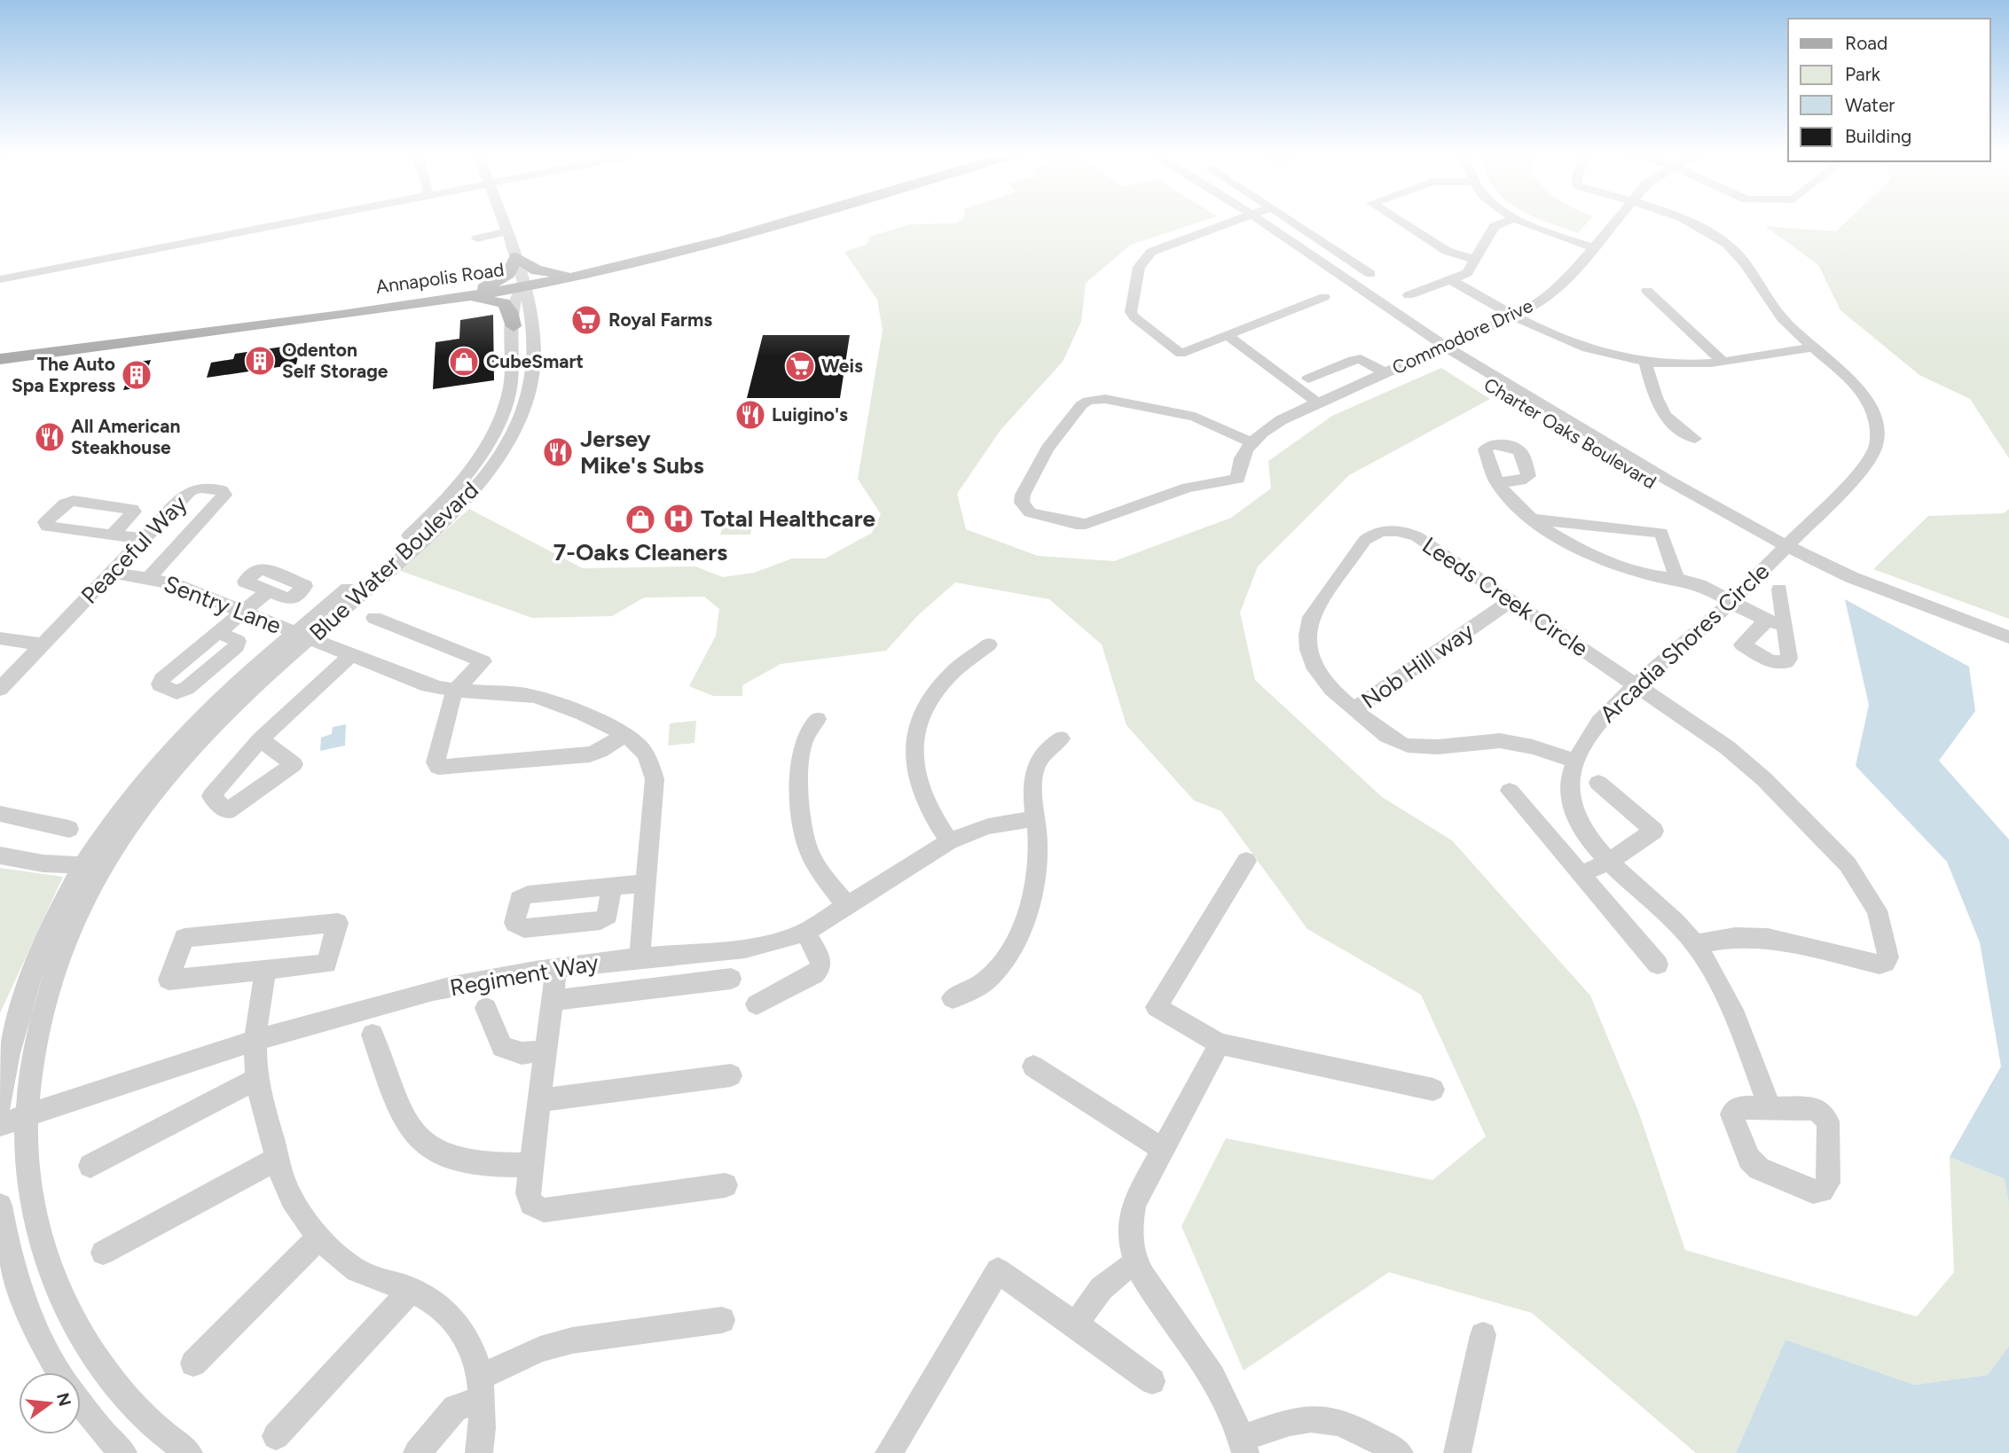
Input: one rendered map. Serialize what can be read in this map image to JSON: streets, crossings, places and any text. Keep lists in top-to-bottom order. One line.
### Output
{"streets":{"main road":["Annapolis Road"],"street":["Commodore Drive","Charter Oaks Boulevard","Peaceful Way","Blue Water Boulevard","Leeds Creek Circle","Sentry Lane","Arcadia Shores Circle","Nob Hill way","Regiment Way"]},"crossings":[["Annapolis Road","Blue Water Boulevard"],["Commodore Drive","Charter Oaks Boulevard"],["Charter Oaks Boulevard","Arcadia Shores Circle"],["Peaceful Way","Sentry Lane"],["Blue Water Boulevard","Sentry Lane"],["Blue Water Boulevard","Regiment Way"],["Leeds Creek Circle","Arcadia Shores Circle"],["Leeds Creek Circle","Nob Hill way"],["Sentry Lane","Regiment Way"]],"places":{"supermarket":["Royal Farms","Weis"],"building":["Odenton Self Storage","The Auto Spa Express"],"shop":["CubeSmart","7-Oaks Cleaners"],"restaurant":["Luigino's","All American Steakhouse","Jersey Mike's Subs"],"hospital":["Total Healthcare"]},"legend":["Road","Park","Water","Building"],"north":"right"}
